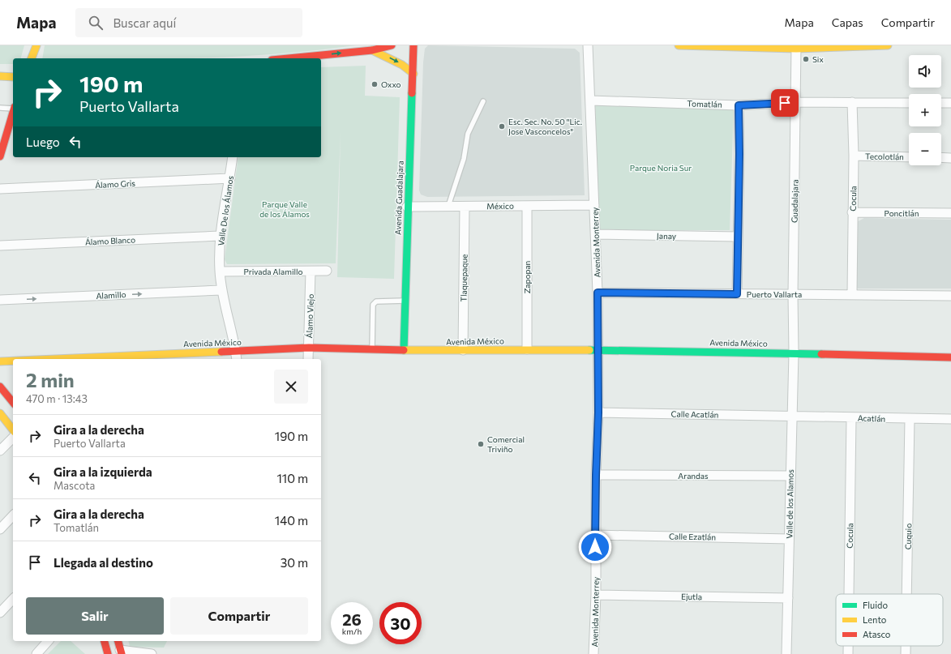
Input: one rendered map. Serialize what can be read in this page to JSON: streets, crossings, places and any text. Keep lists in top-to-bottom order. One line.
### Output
{"streets":{"street":["Tomatlán","Tecolotlán","Álamo Gris","Avenida Guadalajara","Cocula","Guadalajara","México","Valle De los Álamos","Poncitlán","Janay","Álamo Blanco","Avenida Monterrey","Privada Alamillo","Zapopan","Tlaquepaque","Puerto Vallarta","Alamillo","Álamo Viejo","Avenida México","Calle Acatlán","Acatlán","Arandas","Valle de los Alamos","Calle Ezatlán","Cuquio","Ejutla"]},"crossings":[["Tomatlán","Cocula"],["Tomatlán","Guadalajara"],["Tomatlán","Avenida Monterrey"],["Tecolotlán","Cocula"],["Álamo Gris","Valle De los Álamos"],["Avenida Guadalajara","México"],["Avenida Guadalajara","Avenida México"],["Cocula","Poncitlán"],["Cocula","Puerto Vallarta"],["Cocula","Acatlán"],["Guadalajara","Puerto Vallarta"],["Guadalajara","Avenida México"],["Guadalajara","Valle de los Alamos"],["México","Avenida Monterrey"],["México","Zapopan"],["México","Tlaquepaque"],["Valle De los Álamos","Álamo Blanco"],["Valle De los Álamos","Privada Alamillo"],["Valle De los Álamos","Alamillo"],["Valle De los Álamos","Avenida México"],["Janay","Avenida Monterrey"],["Avenida Monterrey","Puerto Vallarta"],["Avenida Monterrey","Avenida México"],["Avenida Monterrey","Calle Acatlán"],["Avenida Monterrey","Arandas"],["Avenida Monterrey","Calle Ezatlán"],["Avenida Monterrey","Ejutla"],["Privada Alamillo","Álamo Viejo"],["Zapopan","Avenida México"],["Tlaquepaque","Avenida México"],["Álamo Viejo","Avenida México"],["Avenida México","Valle de los Alamos"],["Calle Acatlán","Acatlán"],["Calle Acatlán","Valle de los Alamos"],["Acatlán","Valle de los Alamos"],["Acatlán","Cuquio"],["Arandas","Valle de los Alamos"],["Valle de los Alamos","Calle Ezatlán"],["Valle de los Alamos","Ejutla"]],"one_way":["Alamillo"],"parks":["Parque Noria Sur","Parque Valle de los Álamos"],"places":["Six","Oxxo","Esc. Sec. No. 50 \"Lic. Jose Vasconcelos\"","Comercial Triviño"],"legend":["Fluido","Lento","Atasco"],"page":{"header":"Mapa","search":"Buscar aquí","nav":["Mapa","Capas","Compartir"],"map_buttons":["+","−"],"turn":["190 m","Puerto Vallarta"],"then":"Luego","heading":["2 min","470 m · 13:43"],"list":[{"name":"Gira a la derecha","note":"Puerto Vallarta","value":"190 m"},{"name":"Gira a la izquierda","note":"Mascota","value":"110 m"},{"name":"Gira a la derecha","note":"Tomatlán","value":"140 m"},{"name":"Llegada al destino","value":"30 m"}],"buttons":["Salir","Compartir"],"speed":"26 km/h","limit":"30"}}
